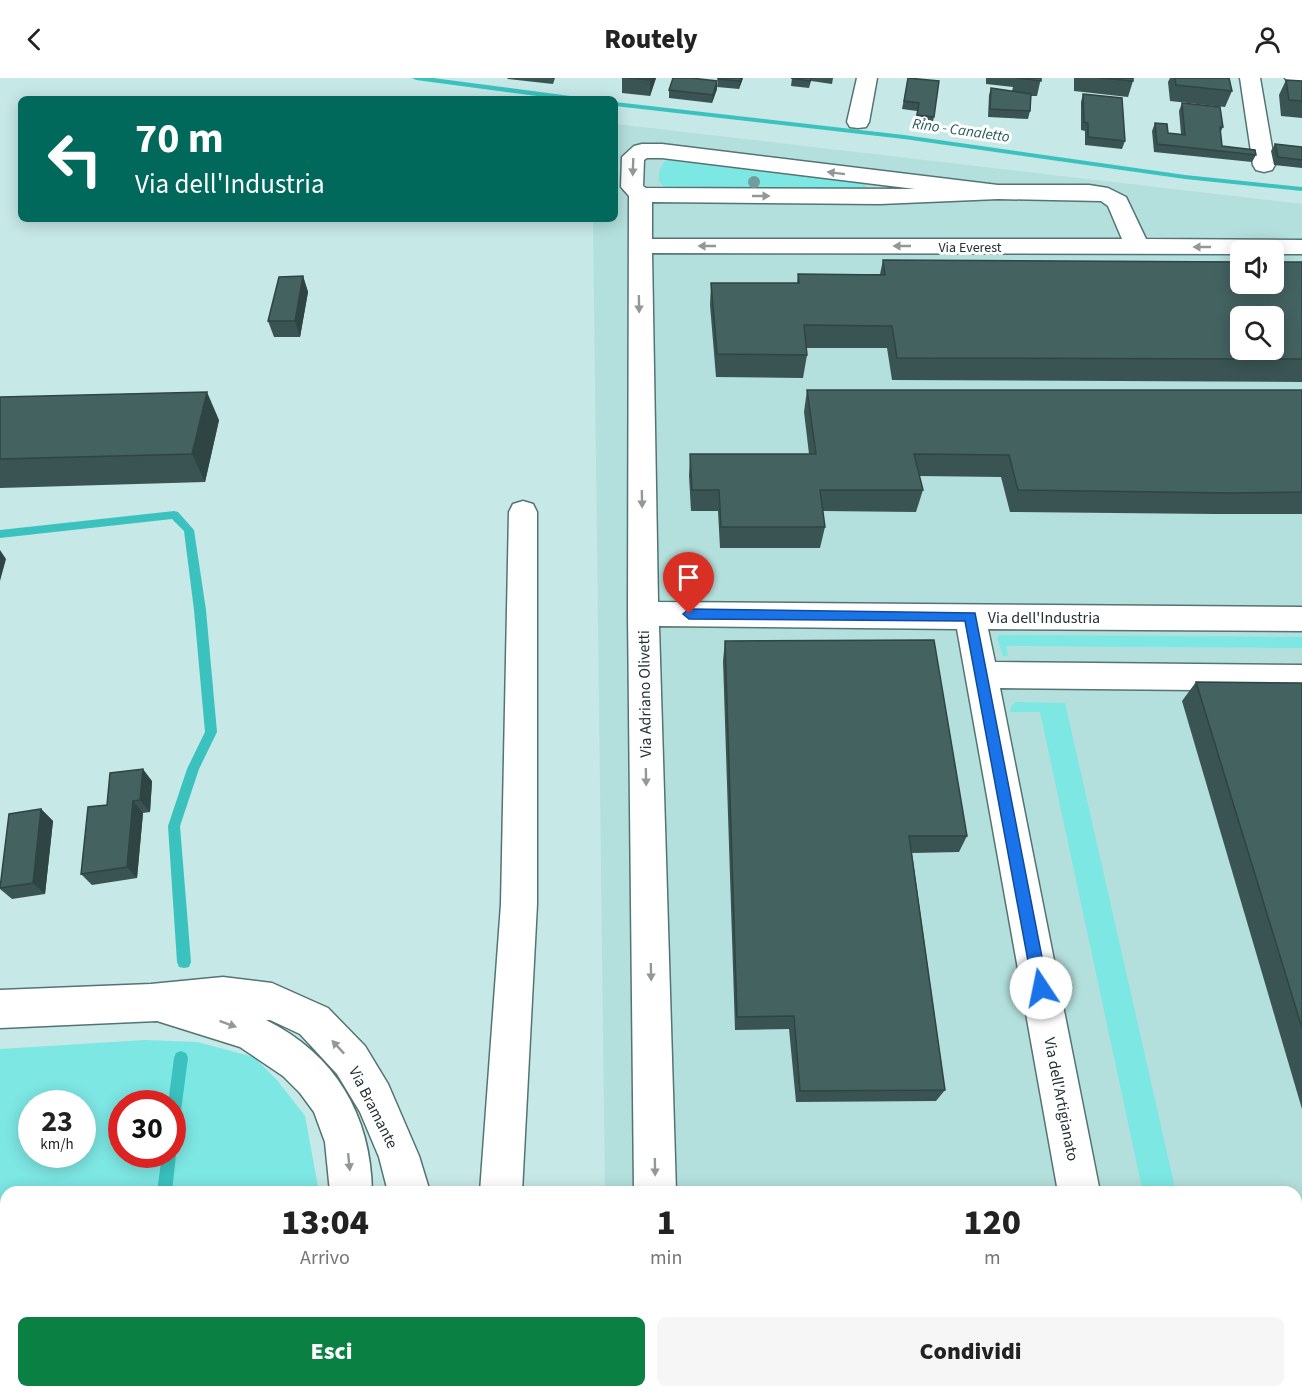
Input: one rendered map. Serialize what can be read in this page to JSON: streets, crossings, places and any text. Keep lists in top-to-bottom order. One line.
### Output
{"streets":{"street":["Via Everest","Via dell'Industria","Via Adriano Olivetti","Via dell'Artigianato","Via Bramante"]},"crossings":[["Via Everest","Via Adriano Olivetti"],["Via dell'Industria","Via Adriano Olivetti"],["Via dell'Industria","Via dell'Artigianato"]],"water":["Rino - Canaletto"],"page":{"header":"Routely","turn":["70 m","Via dell'Industria"],"speed":"23 km/h","limit":"30","eta":["13:04","Arrivo","1","min","120","m"],"buttons":["Esci","Condividi"]}}
